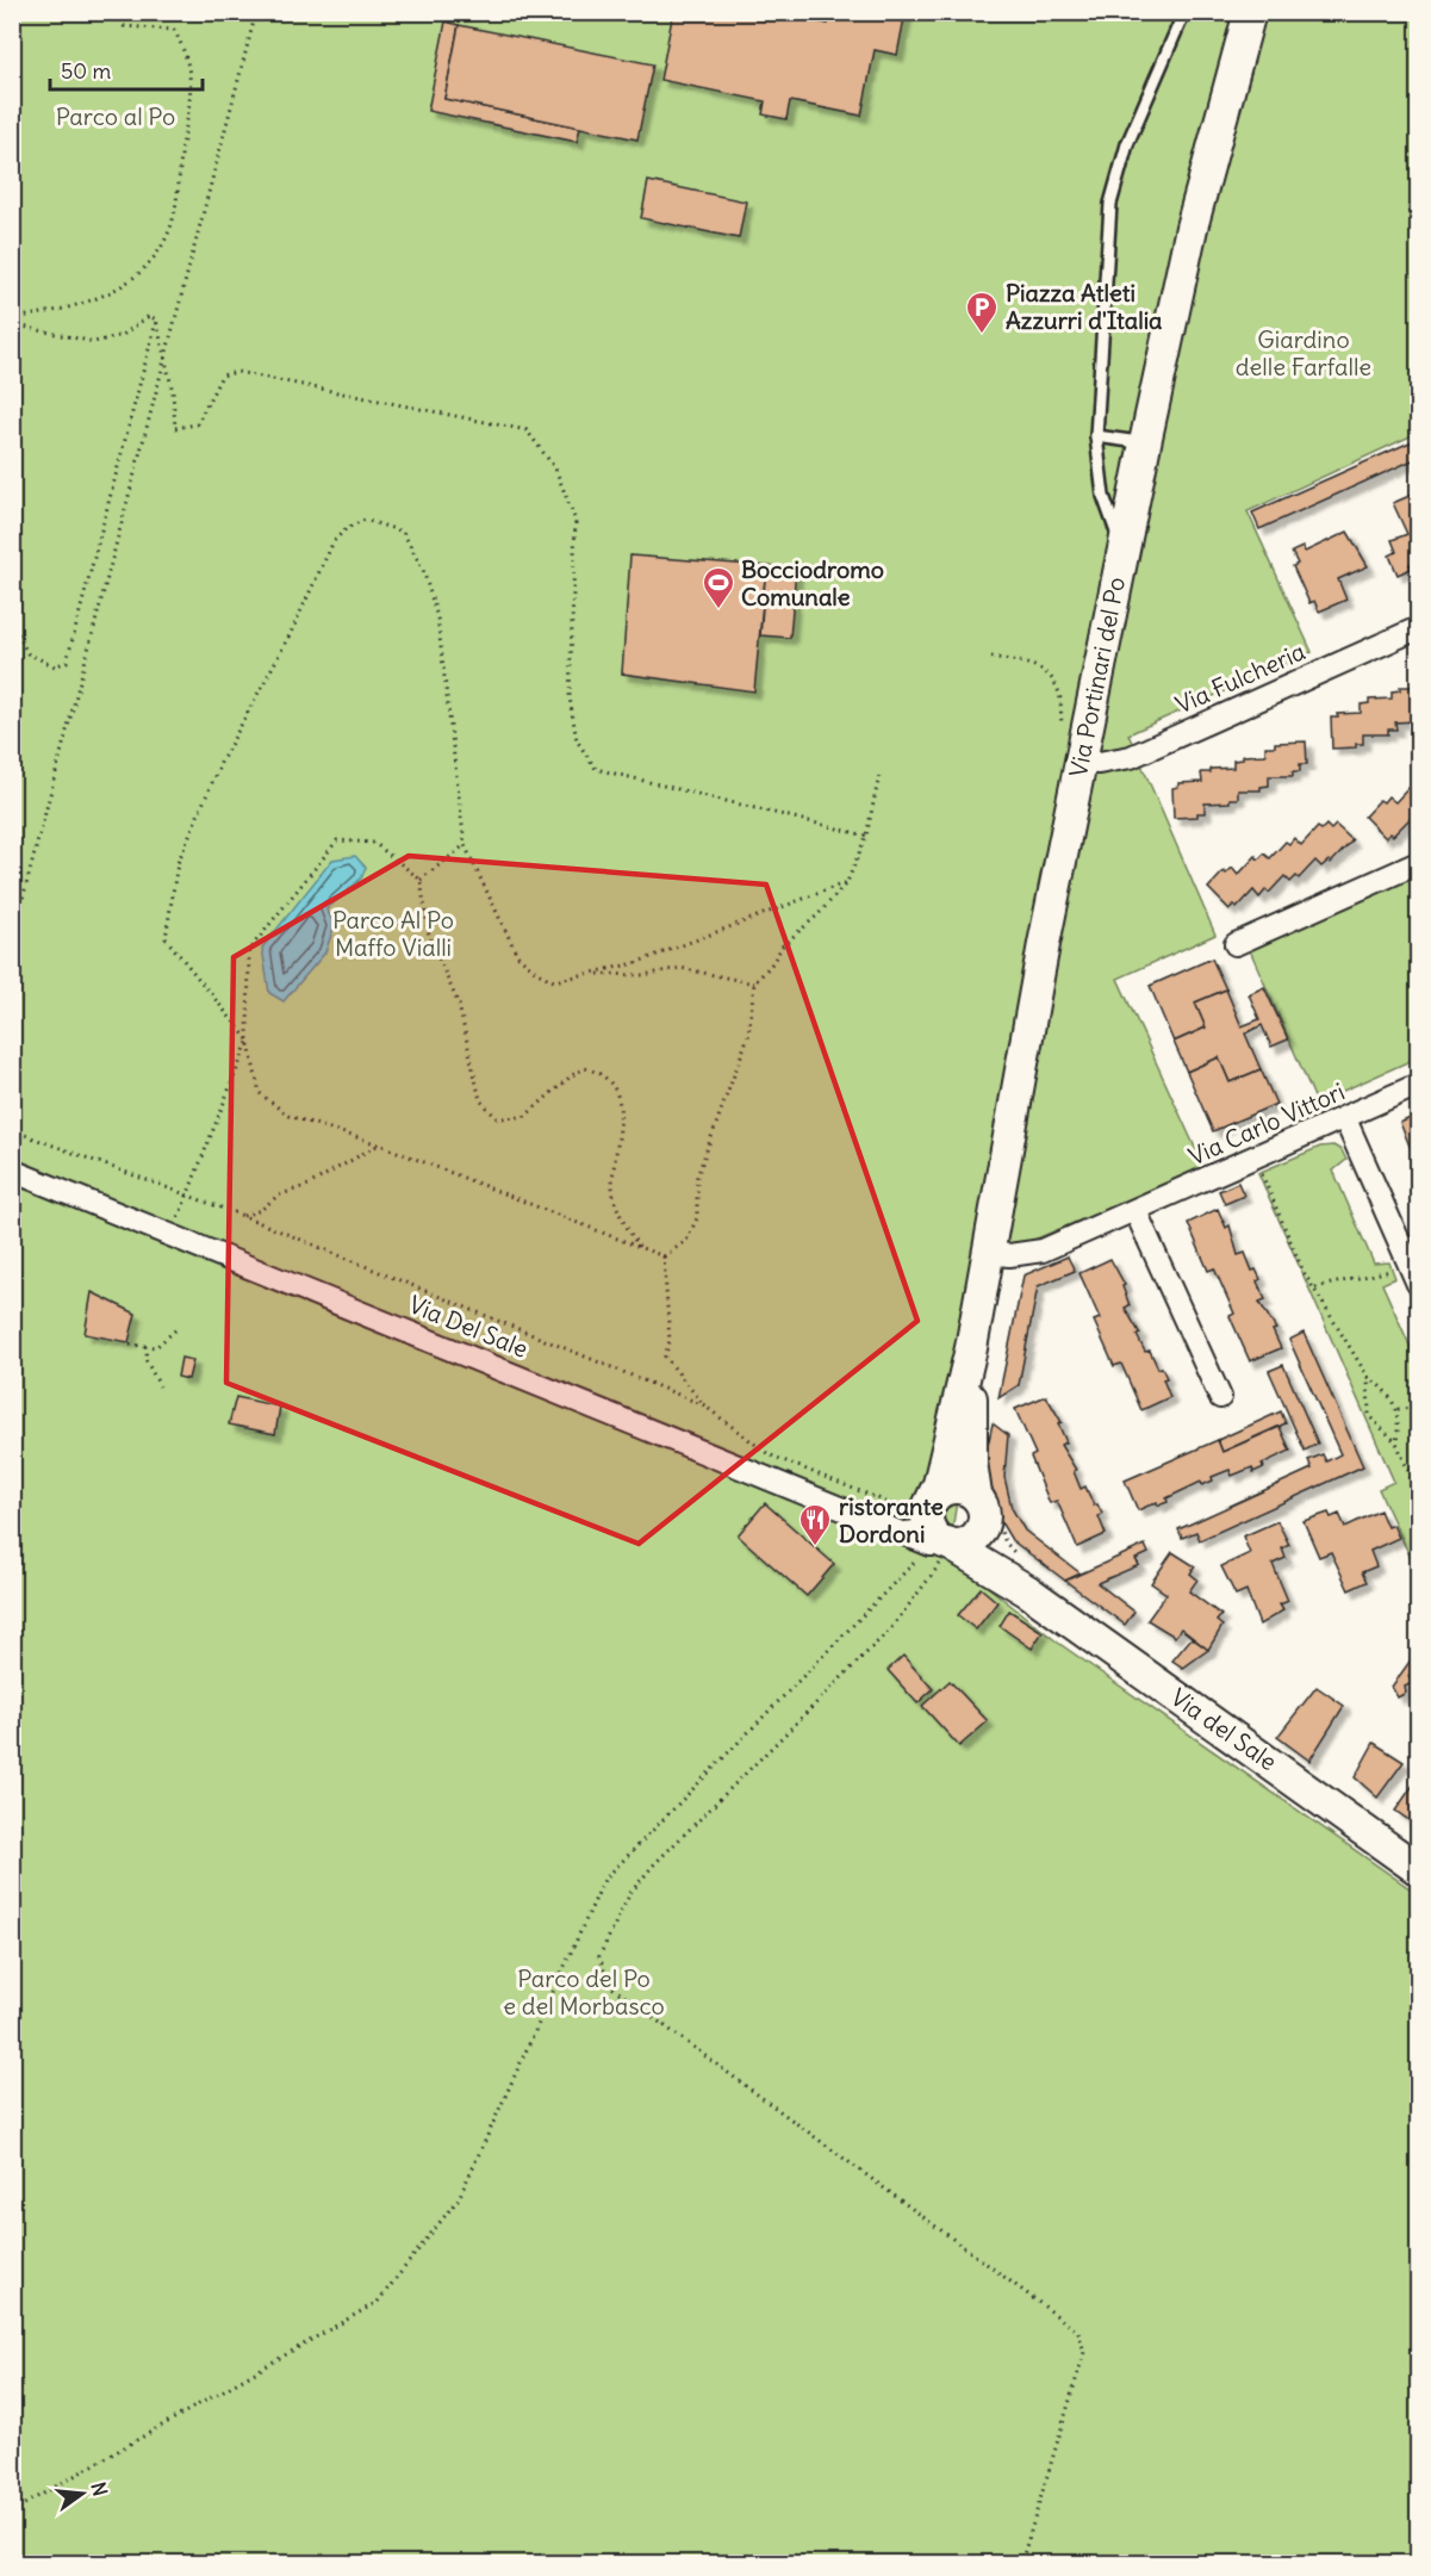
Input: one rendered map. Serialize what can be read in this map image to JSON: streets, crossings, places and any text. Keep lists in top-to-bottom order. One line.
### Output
{"streets":{"street":["Via Portinari del Po","Via Fulcheria","Via Carlo Vittori","Via Del Sale","Via del Sale"]},"crossings":[["Via Portinari del Po","Via Fulcheria"],["Via Portinari del Po","Via Carlo Vittori"],["Via Portinari del Po","Via Del Sale"],["Via Portinari del Po","Via del Sale"],["Via Del Sale","Via del Sale"]],"parks":["Parco al Po","Giardino delle Farfalle","Parco Al Po Maffo Vialli","Parco del Po e del Morbasco"],"places":{"parking":["Piazza Atleti Azzurri d'Italia"],"sports":["Bocciodromo Comunale"],"restaurant":["ristorante Dordoni"]},"scale_bar":"50 m","north":"right"}
